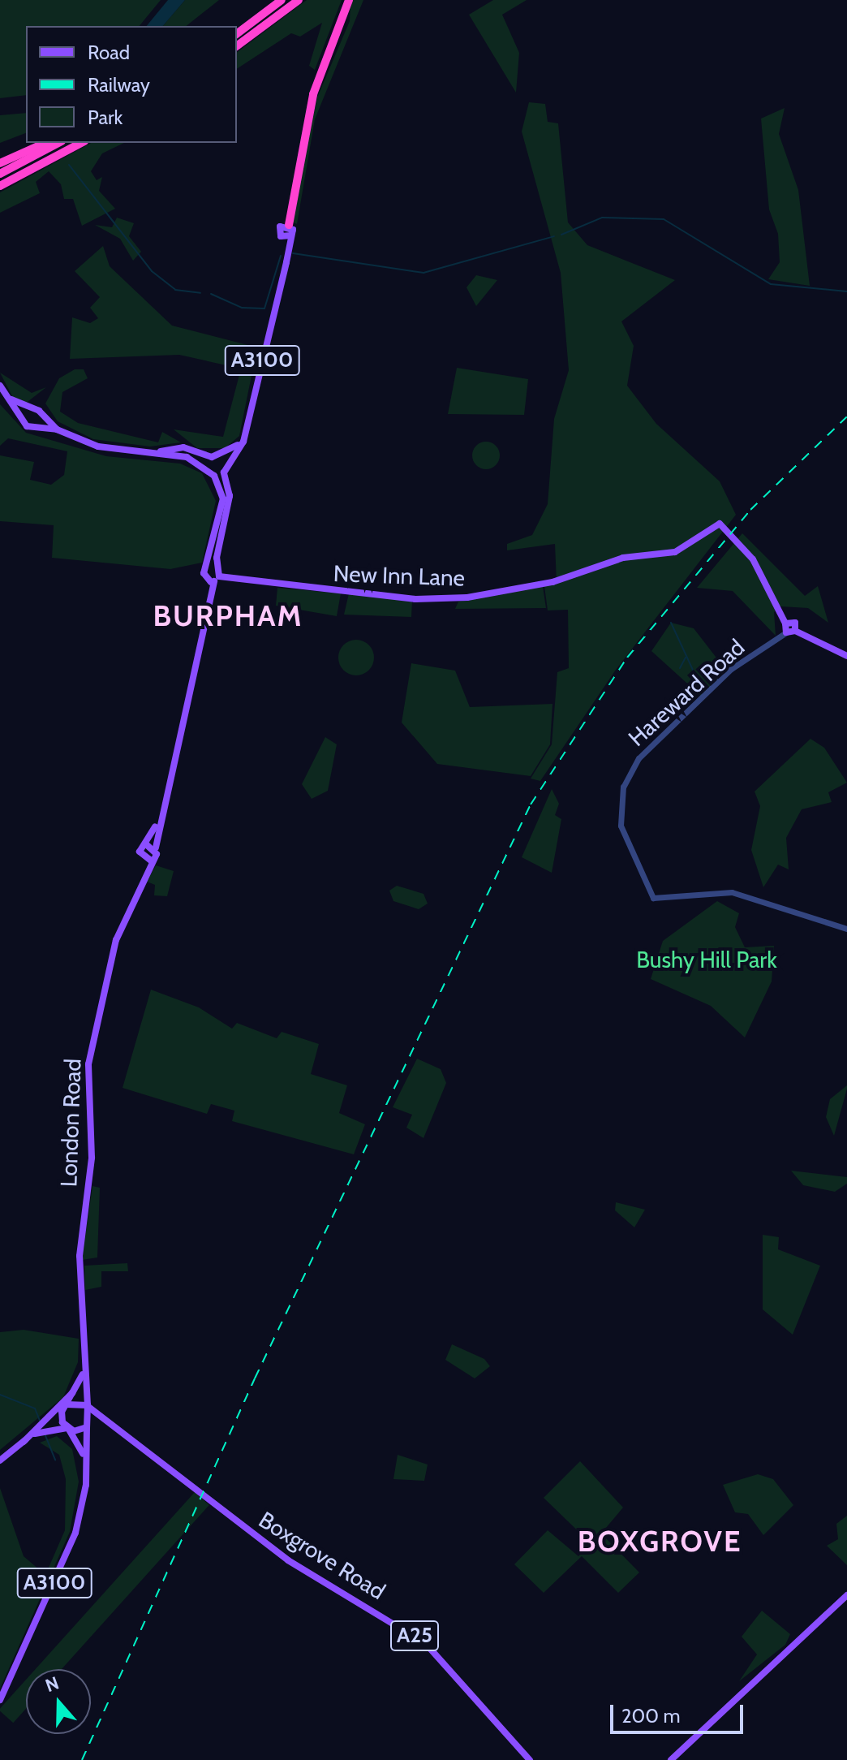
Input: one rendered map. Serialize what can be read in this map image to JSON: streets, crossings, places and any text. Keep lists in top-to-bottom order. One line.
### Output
{"streets":{"main road":["A3100","New Inn Lane","London Road","Boxgrove Road","A25"],"street":["Hareward Road"]},"crossings":[["A3100","London Road"],["London Road","A25"],["Boxgrove Road","A25"]],"districts":["BURPHAM","BOXGROVE"],"parks":["Bushy Hill Park"],"legend":["Road","Railway","Park"],"scale_bar":"200 m","north":"top"}
